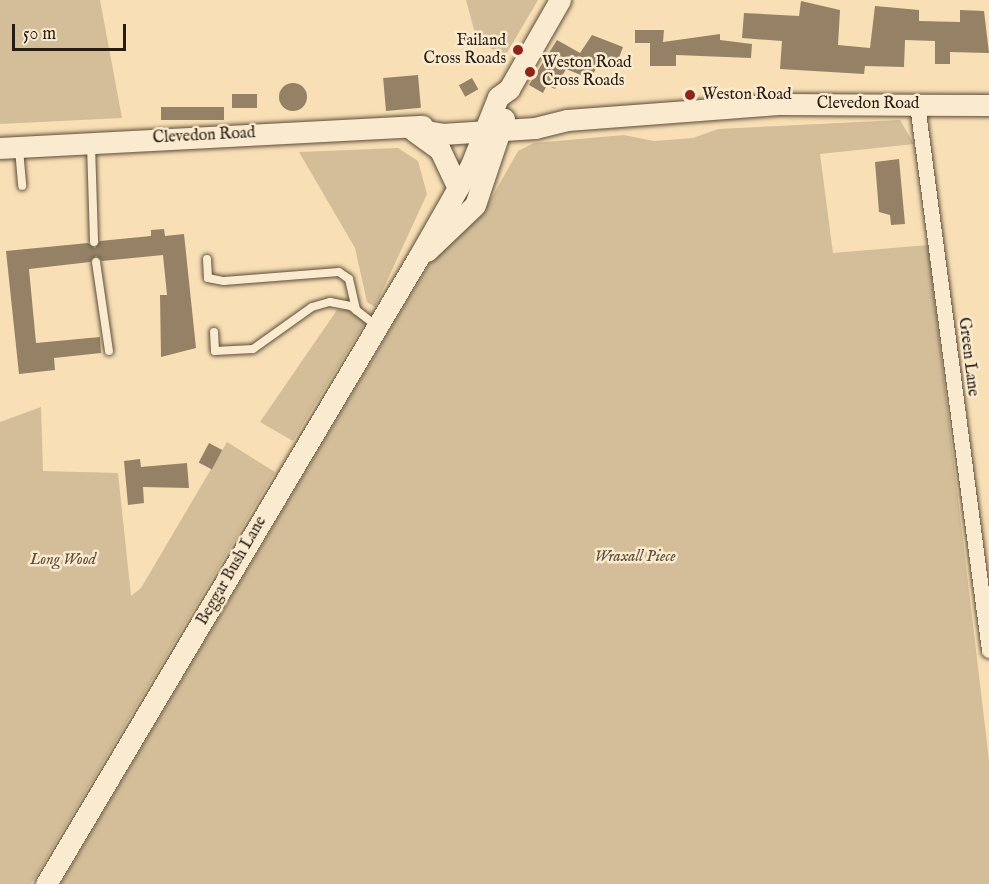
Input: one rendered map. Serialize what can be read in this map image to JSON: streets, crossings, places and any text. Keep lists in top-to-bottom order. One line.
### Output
{"streets":{"main road":["Clevedon Road","Beggar Bush Lane"],"street":["Green Lane"]},"crossings":[["Clevedon Road","Green Lane"],["Clevedon Road","Beggar Bush Lane"]],"parks":["Wraxall Piece","Long Wood"],"places":["Failand Cross Roads","Weston Road Cross Roads","Weston Road"],"scale_bar":"50 m"}
